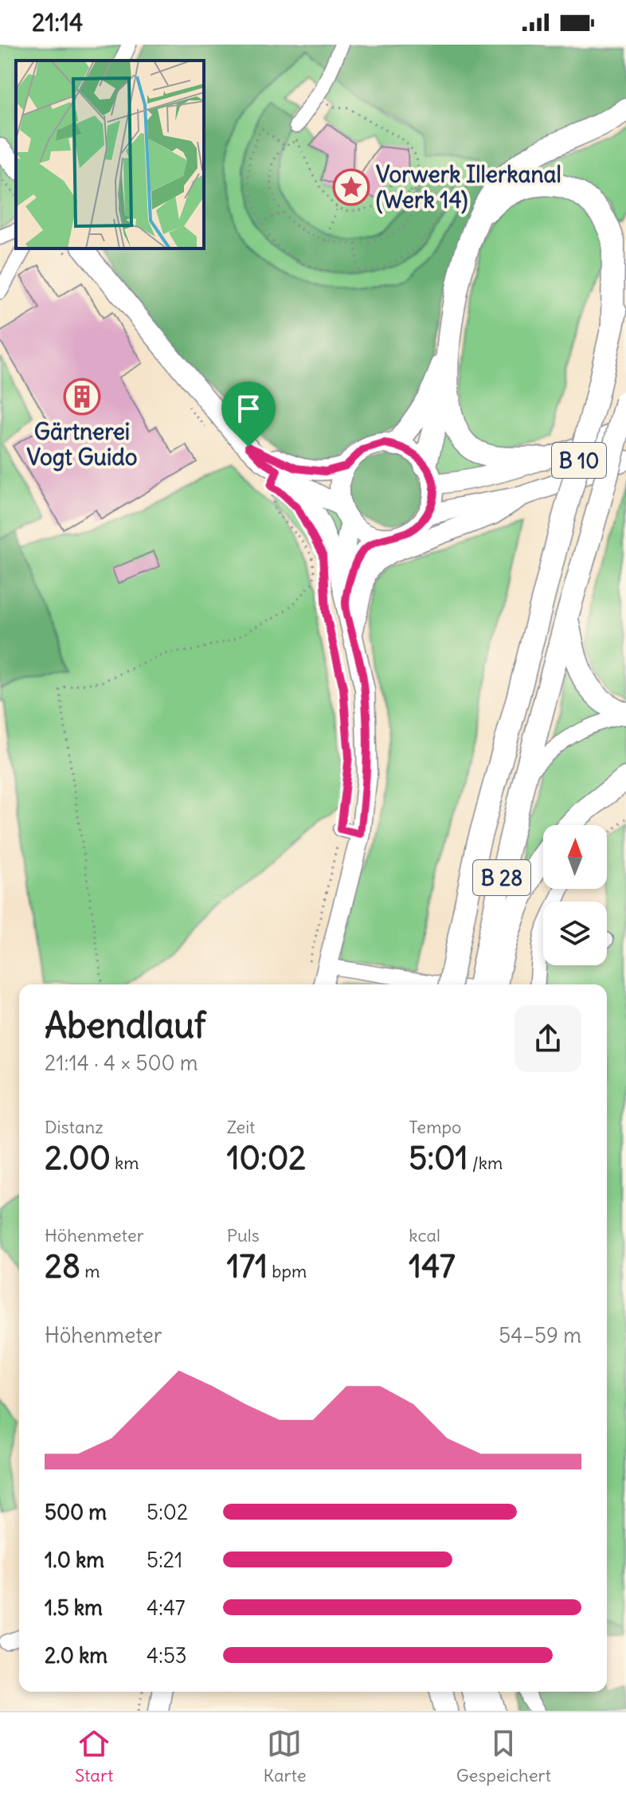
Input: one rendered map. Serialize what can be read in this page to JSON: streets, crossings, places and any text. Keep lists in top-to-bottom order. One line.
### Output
{"streets":{"highway":["B 10","B 28"]},"crossings":[["B 10","B 28"]],"places":{"place":["Vorwerk Illerkanal (Werk 14)"],"building":["Gärtnerei Vogt Guido"]},"north":"top","page":{"status":"21:14","heading":["Abendlauf","21:14 · 4 × 500 m"],"stats":[["Distanz","2.00 km"],["Zeit","10:02"],["Tempo","5:01 /km"],["Höhenmeter","28 m"],["Puls","171 bpm"],["kcal","147"]],"chart":["Höhenmeter","54–59 m"],"list":[{"name":"500 m","note":"5:02"},{"name":"1.0 km","note":"5:21"},{"name":"1.5 km","note":"4:47"},{"name":"2.0 km","note":"4:53"}],"tabs":["Start","Karte","Gespeichert"]}}
